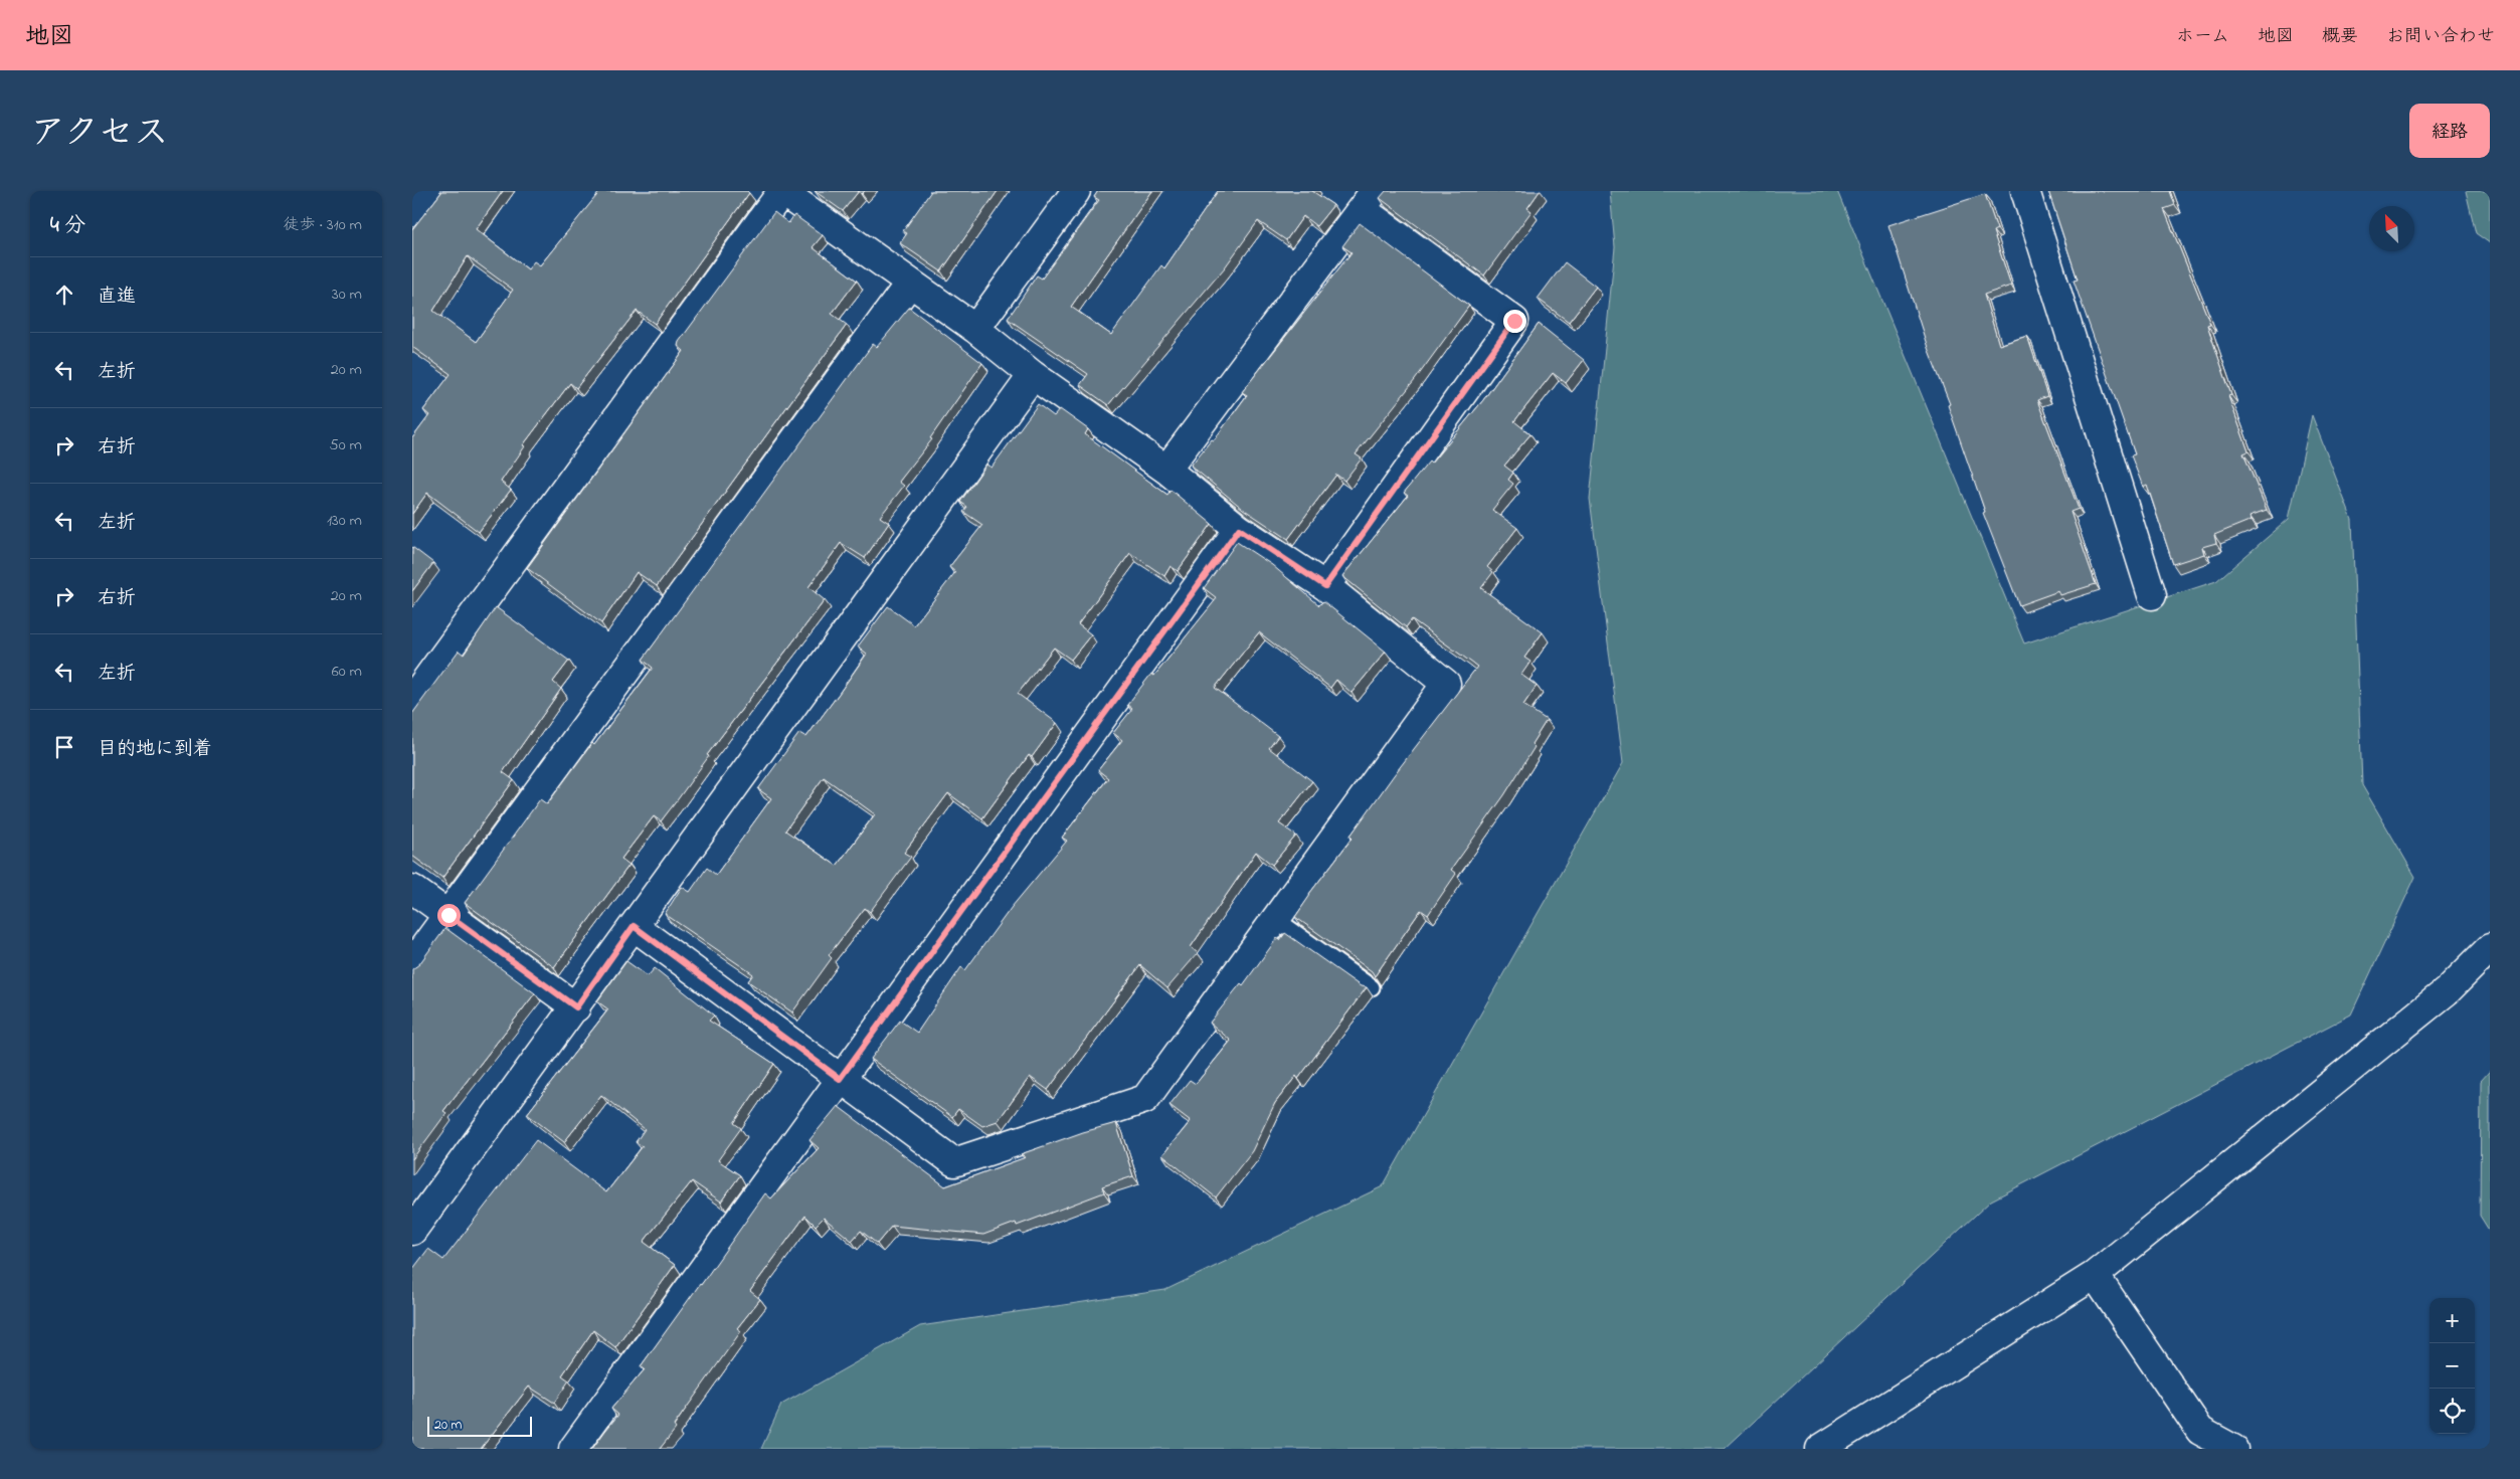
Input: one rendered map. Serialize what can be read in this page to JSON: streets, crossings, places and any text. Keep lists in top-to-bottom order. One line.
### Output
{"scale_bar":"20 m","north":"top left","page":{"header":"地図","nav":["ホーム","地図","概要","お問い合わせ"],"title":"アクセス","buttons":"経路","heading":["4 分","徒歩 · 310 m"],"list":[["直進","30 m"],["左折","20 m"],["右折","50 m"],["左折","130 m"],["右折","20 m"],["左折","60 m"],"目的地に到着"],"map_buttons":["+","−"],"scale":"20 m"}}
